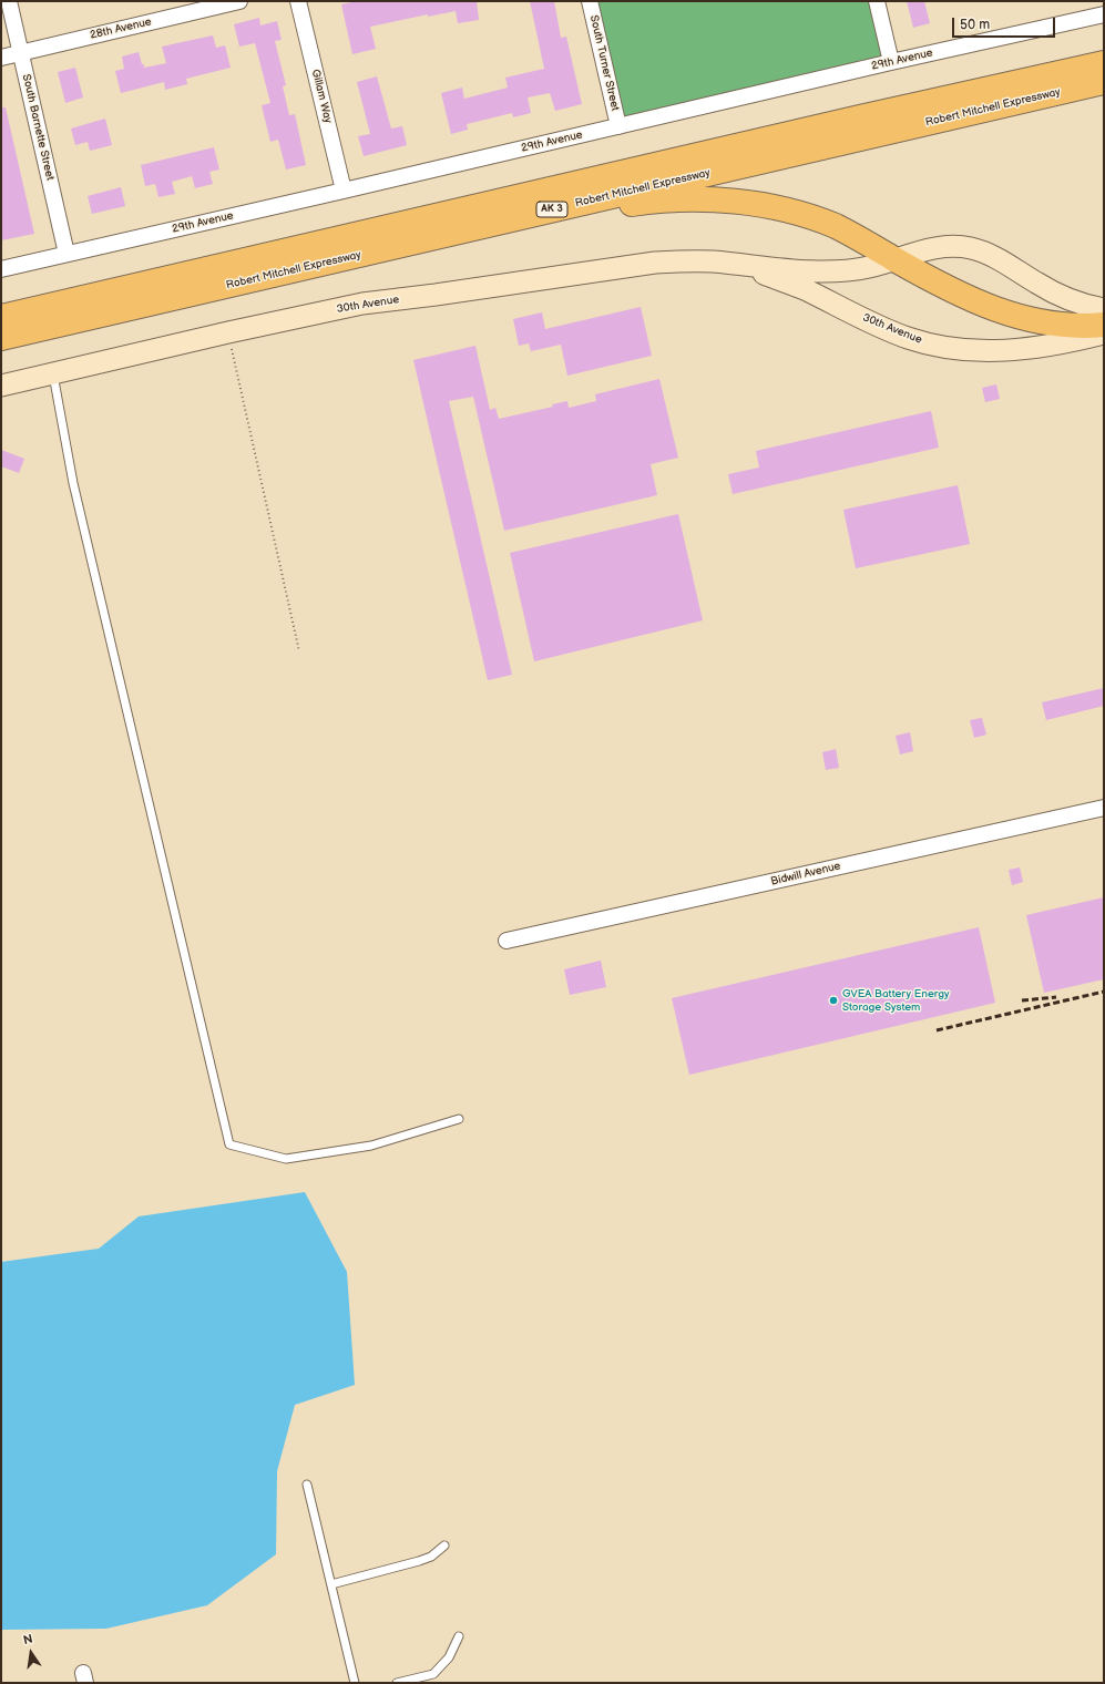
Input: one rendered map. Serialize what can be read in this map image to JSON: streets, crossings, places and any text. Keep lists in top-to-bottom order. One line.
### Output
{"streets":{"main road":["Robert Mitchell Expressway","AK 3","30th Avenue"],"street":["28th Avenue","29th Avenue","South Turner Street","Gillam Way","South Barnette Street","Bidwill Avenue"]},"crossings":[["28th Avenue","South Barnette Street"],["29th Avenue","South Turner Street"],["29th Avenue","Gillam Way"],["29th Avenue","South Barnette Street"]],"places":["GVEA Battery Energy Storage System"],"scale_bar":"50 m","north":"top"}
